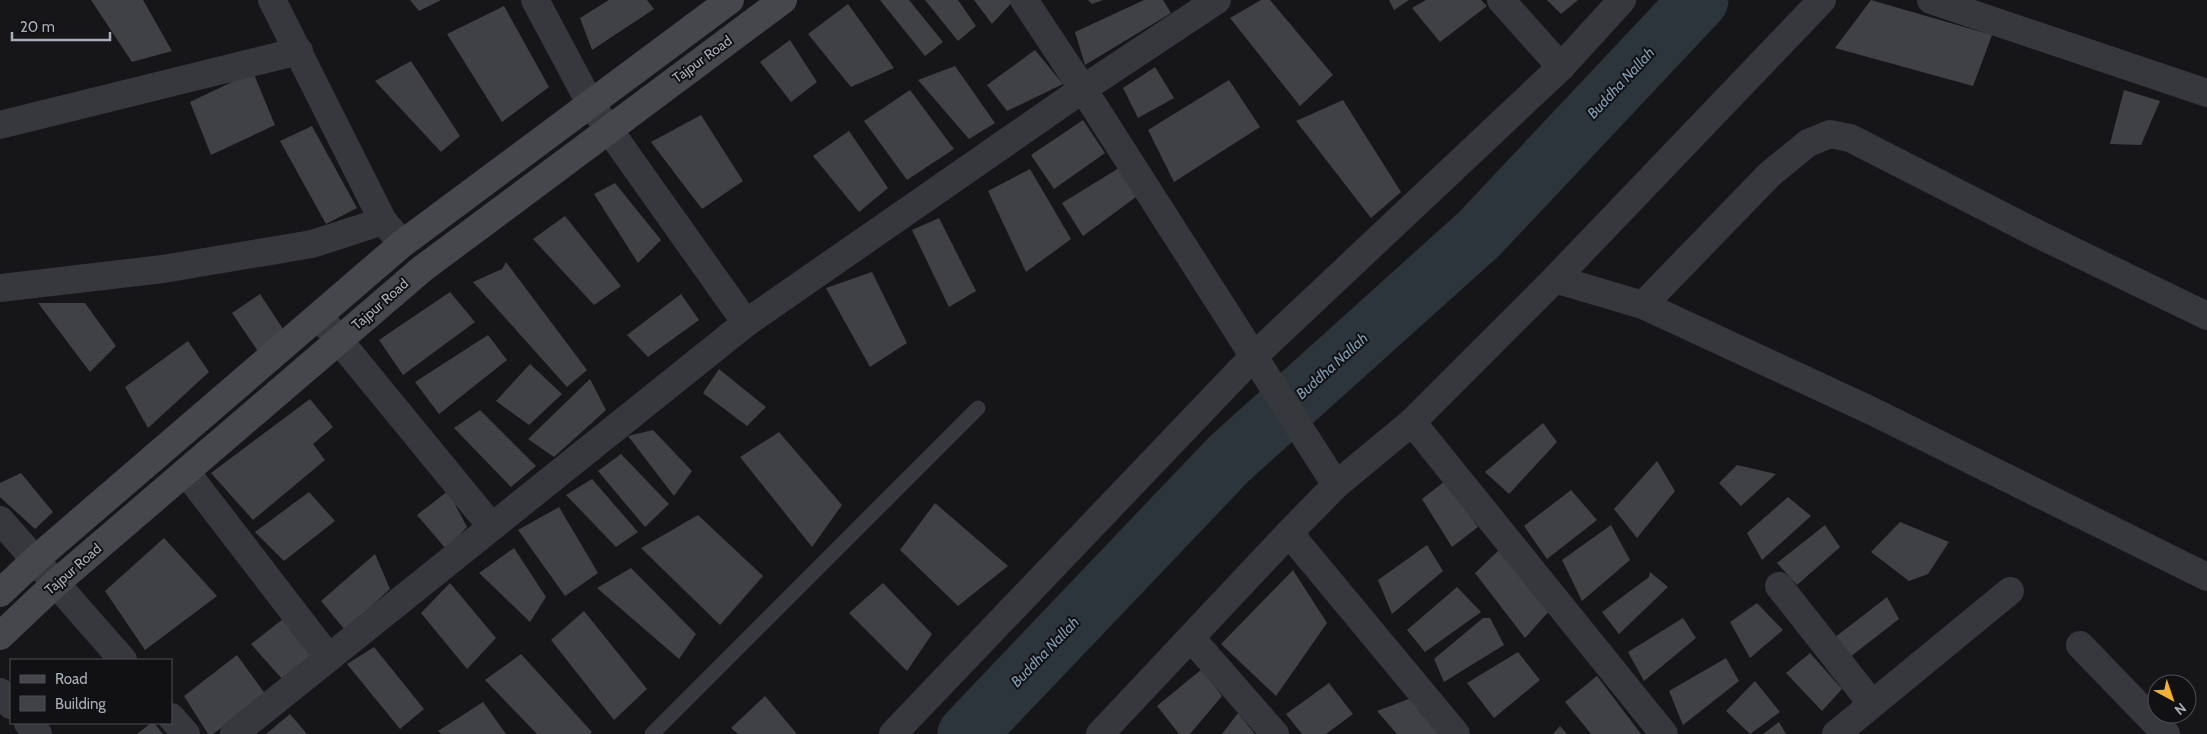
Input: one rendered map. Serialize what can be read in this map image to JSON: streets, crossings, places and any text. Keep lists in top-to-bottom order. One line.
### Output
{"streets":{"main road":["Tajpur Road"]},"water":["Buddha Nallah"],"legend":["Road","Building"],"scale_bar":"20 m","north":"bottom right"}
